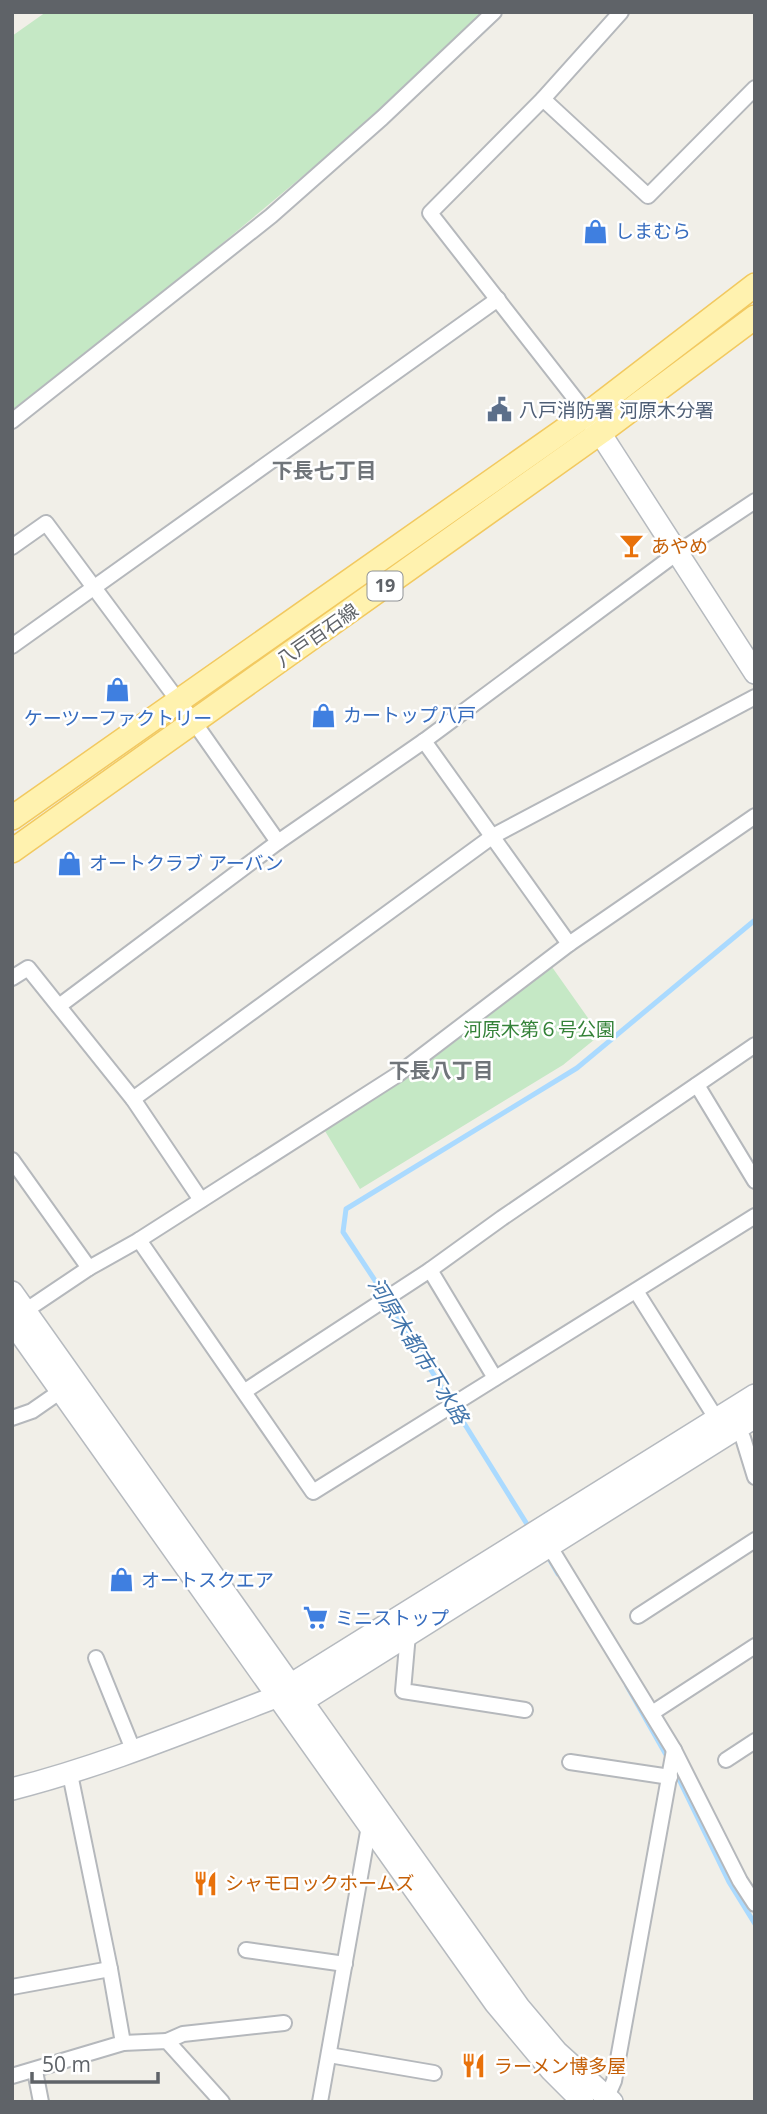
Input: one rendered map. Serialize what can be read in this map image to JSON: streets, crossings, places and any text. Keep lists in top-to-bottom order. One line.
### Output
{"streets":{"main road":["19","八戸百石線"]},"districts":["下長七丁目","下長八丁目"],"water":["河原木都市下水路"],"parks":["河原木第６号公園"],"places":{"shop":["しまむら","ケーツーファクトリー","カートップ八戸","オートクラブ アーバン","オートスクエア"],"public building":["八戸消防署 河原木分署"],"bar":["あやめ"],"supermarket":["ミニストップ"],"restaurant":["シャモロックホームズ","ラーメン博多屋"]},"scale_bar":"50 m"}
